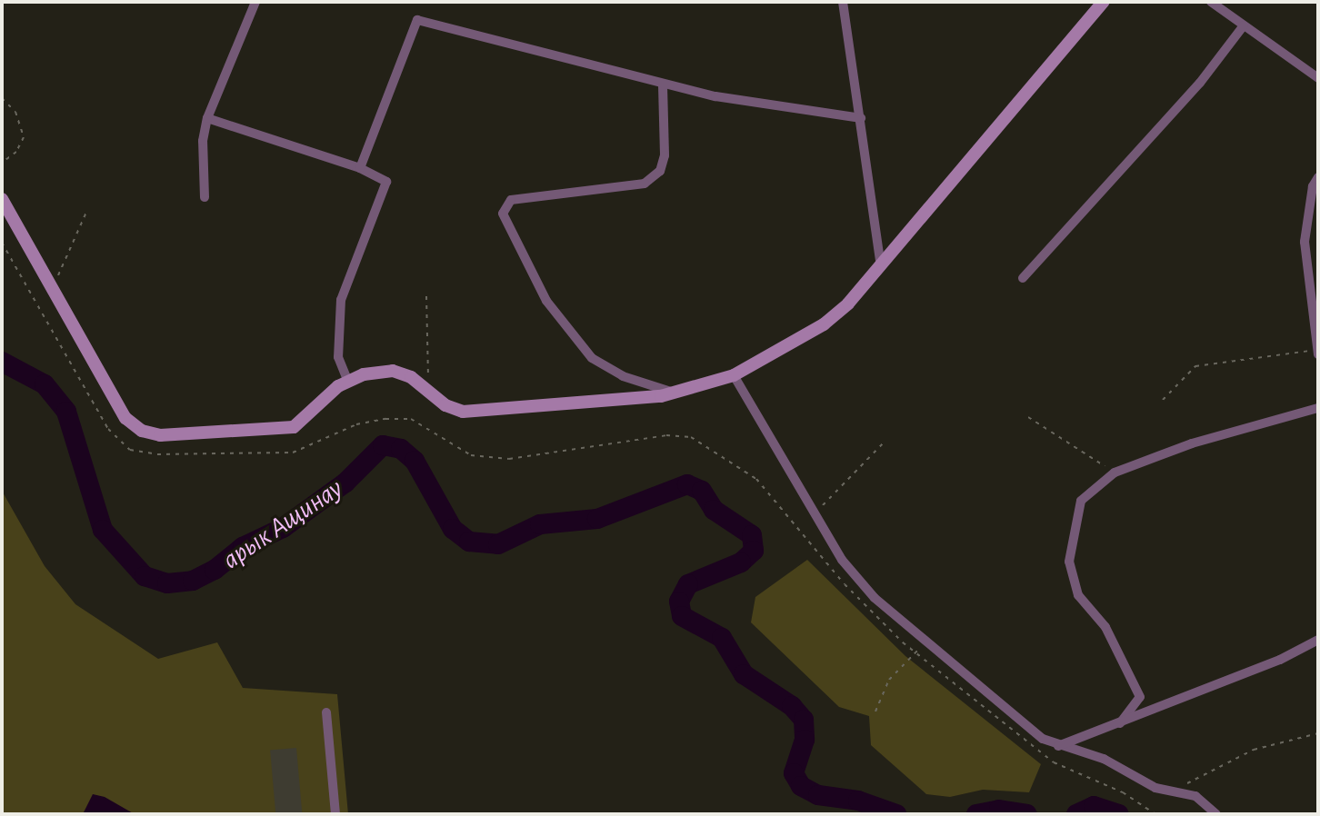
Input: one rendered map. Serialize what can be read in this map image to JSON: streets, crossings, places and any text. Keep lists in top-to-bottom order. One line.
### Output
{"water":["арык Ащинау"]}
